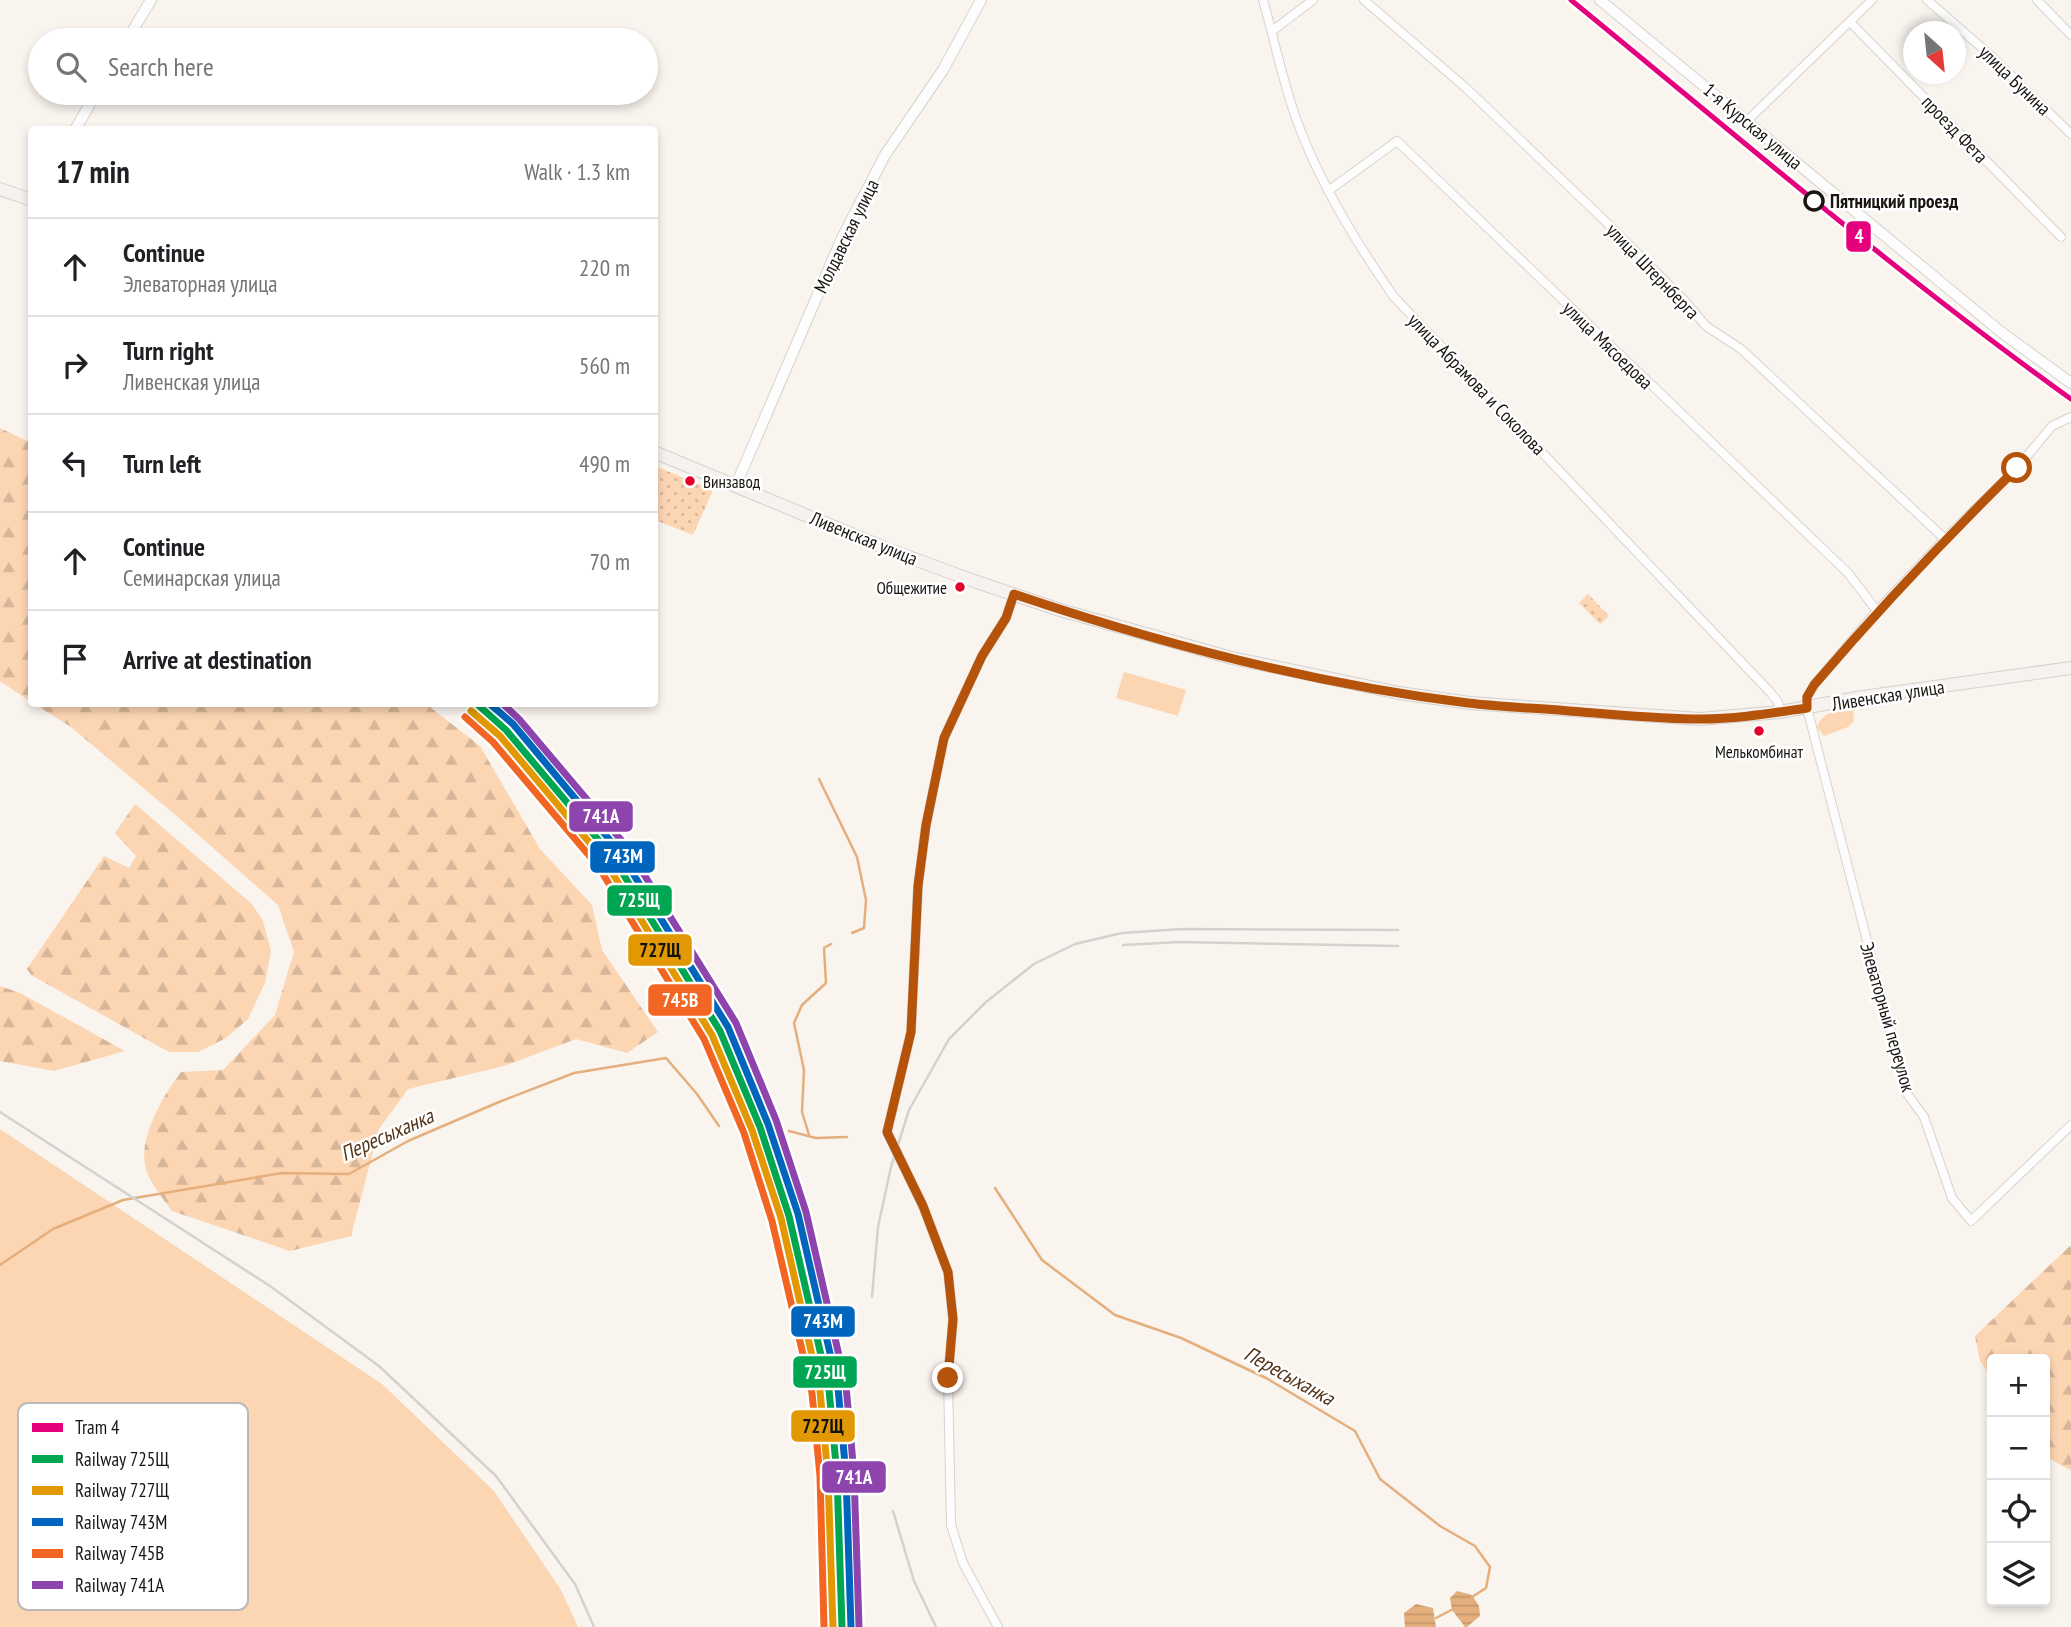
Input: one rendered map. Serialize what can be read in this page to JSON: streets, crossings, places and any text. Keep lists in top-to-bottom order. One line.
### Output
{"streets":{"main road":["Ливенская улица"],"street":["улица Бунина","1-я Курская улица","проезд Фета","Молдавская улица","улица Штернберга","улица Мясоедова","улица Абрамова и Соколова","Элеваторный переулок"]},"crossings":[["Молдавская улица","Ливенская улица"],["улица Мясоедова","улица Абрамова и Соколова"],["улица Абрамова и Соколова","Ливенская улица"],["Ливенская улица","Элеваторный переулок"]],"water":["Пересыханка"],"places":["Пятницкий проезд","Винзавод","Общежитие","Мелькомбинат"],"lines":["tram line 4","rail line 725Щ","rail line 743М","rail line 741А","rail line 727Щ","rail line 745В"],"legend":["Tram 4","Railway 725Щ","Railway 727Щ","Railway 743М","Railway 745В","Railway 741А"],"north":"bottom right","page":{"search":"Search here","heading":["17 min","Walk · 1.3 km"],"list":[["Continue","Элеваторная улица","220 m"],["Turn right","Ливенская улица","560 m"],["Turn left","490 m"],["Continue","Семинарская улица","70 m"],"Arrive at destination"],"map_buttons":["+","−"]}}
